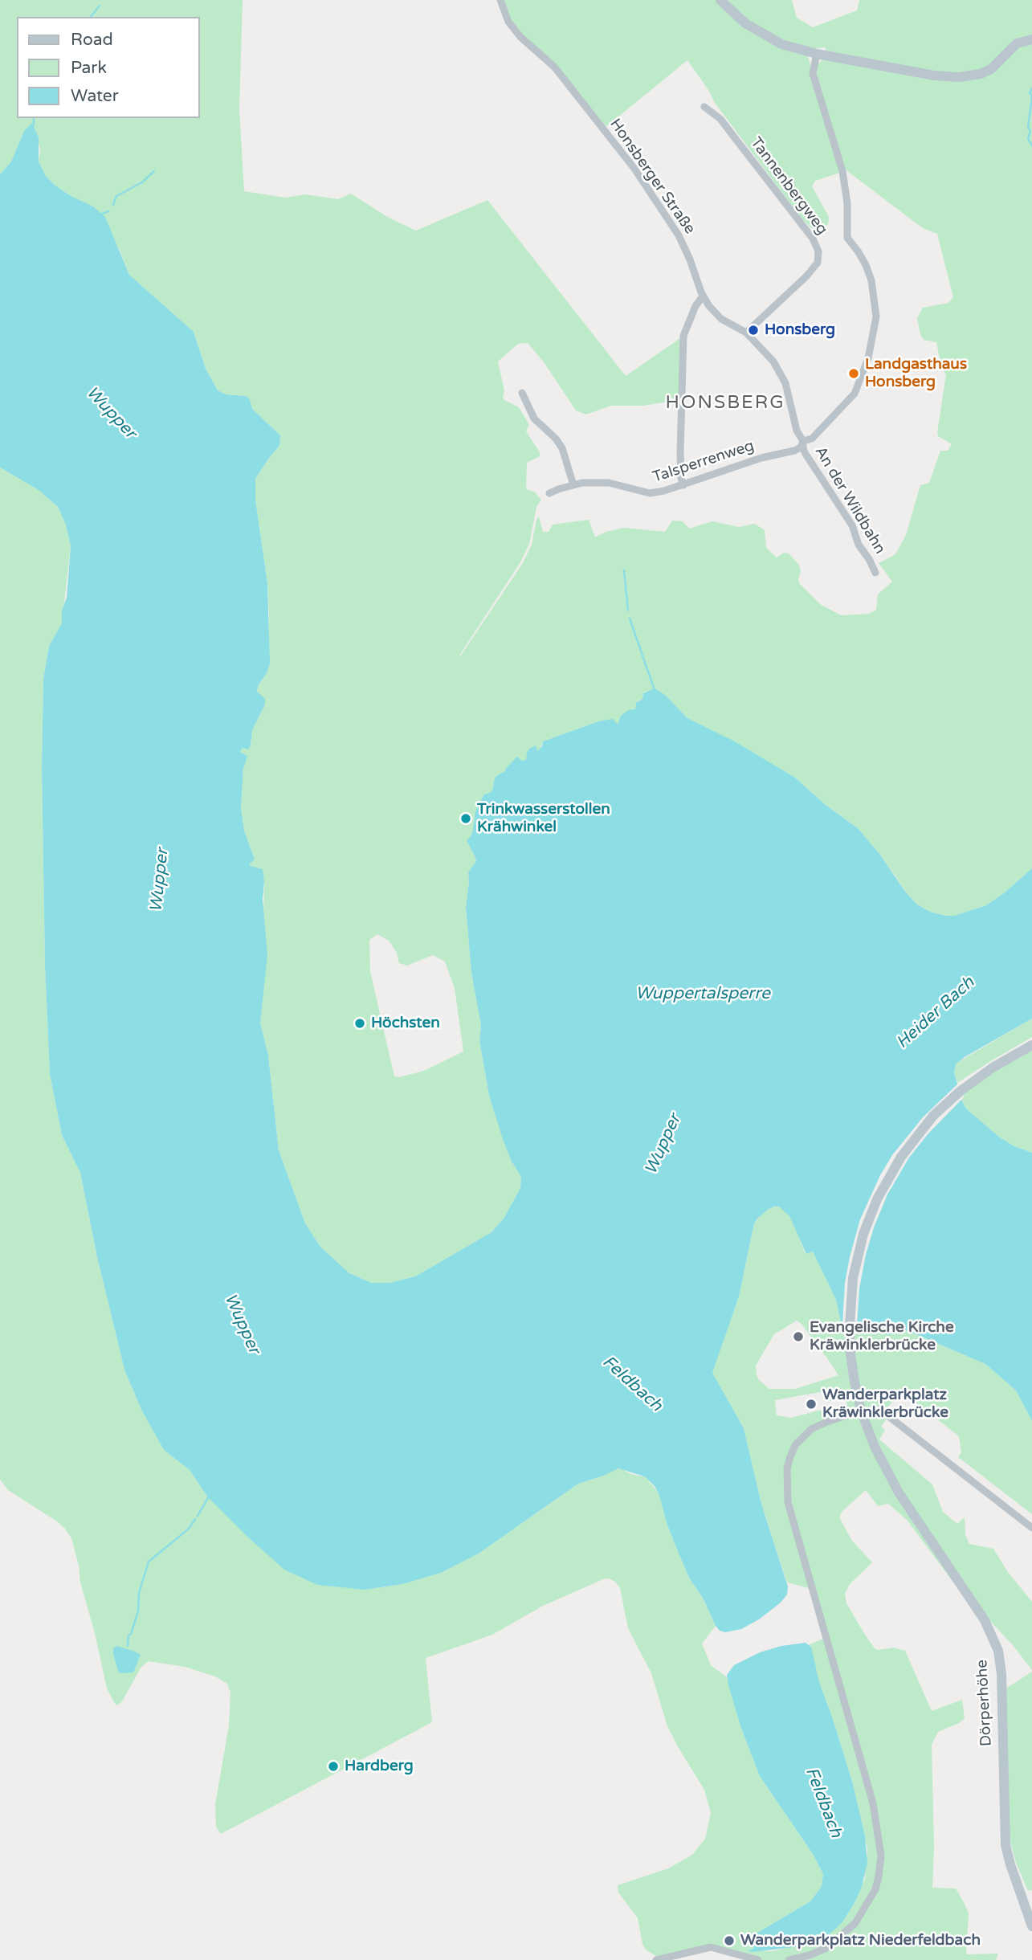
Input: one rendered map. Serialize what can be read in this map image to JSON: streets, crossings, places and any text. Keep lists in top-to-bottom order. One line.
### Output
{"streets":{"main road":["Dörperhöhe"],"street":["Honsberger Straße","Tannenbergweg","Talsperrenweg","An der Wildbahn"]},"crossings":[["Honsberger Straße","Tannenbergweg"],["Honsberger Straße","Talsperrenweg"],["Honsberger Straße","An der Wildbahn"],["Talsperrenweg","An der Wildbahn"]],"districts":["HONSBERG"],"water":["Wupper","Wuppertalsperre","Heider Bach","Feldbach"],"places":["Honsberg","Landgasthaus Honsberg","Trinkwasserstollen Krähwinkel","Höchsten","Evangelische Kirche Kräwinklerbrücke","Wanderparkplatz Kräwinklerbrücke","Hardberg","Wanderparkplatz Niederfeldbach"],"legend":["Road","Park","Water"]}
